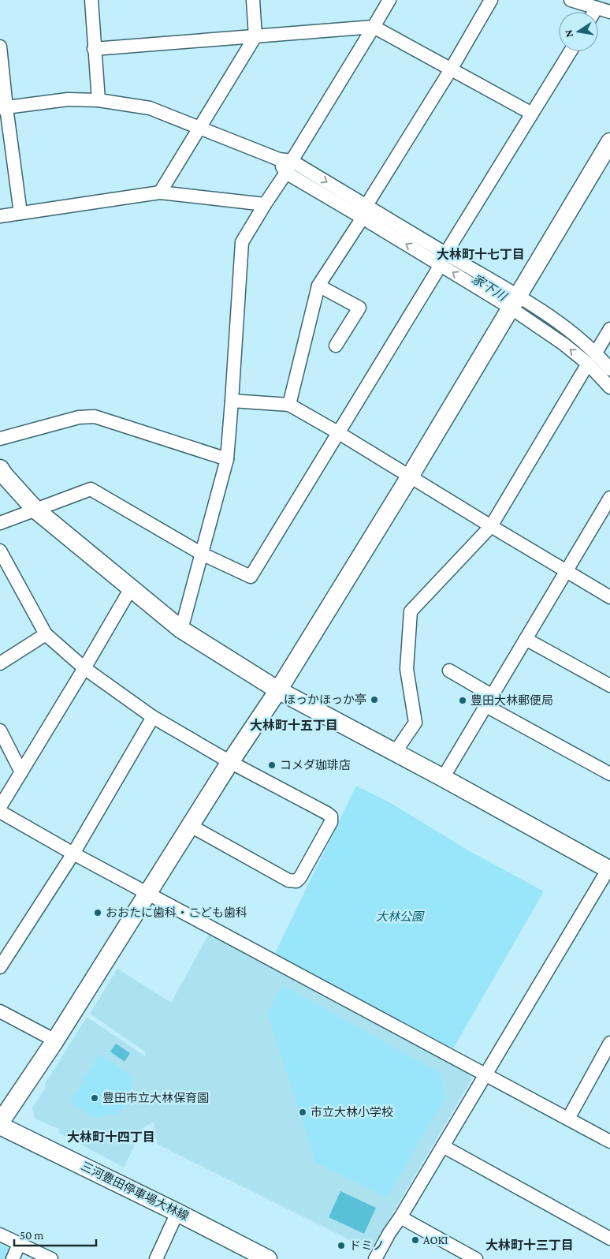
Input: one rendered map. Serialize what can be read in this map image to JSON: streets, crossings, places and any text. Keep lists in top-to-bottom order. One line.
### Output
{"streets":{"street":["三河豊田停車場大林線"]},"districts":["大林町十七丁目","大林町十五丁目","大林町十四丁目","大林町十三丁目"],"water":["家下川"],"parks":["大林公園"],"places":["ほっかほっか亭","豊田大林郵便局","コメダ珈琲店","おおたに歯科・こども歯科","豊田市立大林保育園","市立大林小学校","AOKI","ドミノ"],"scale_bar":"50 m","north":"left"}
